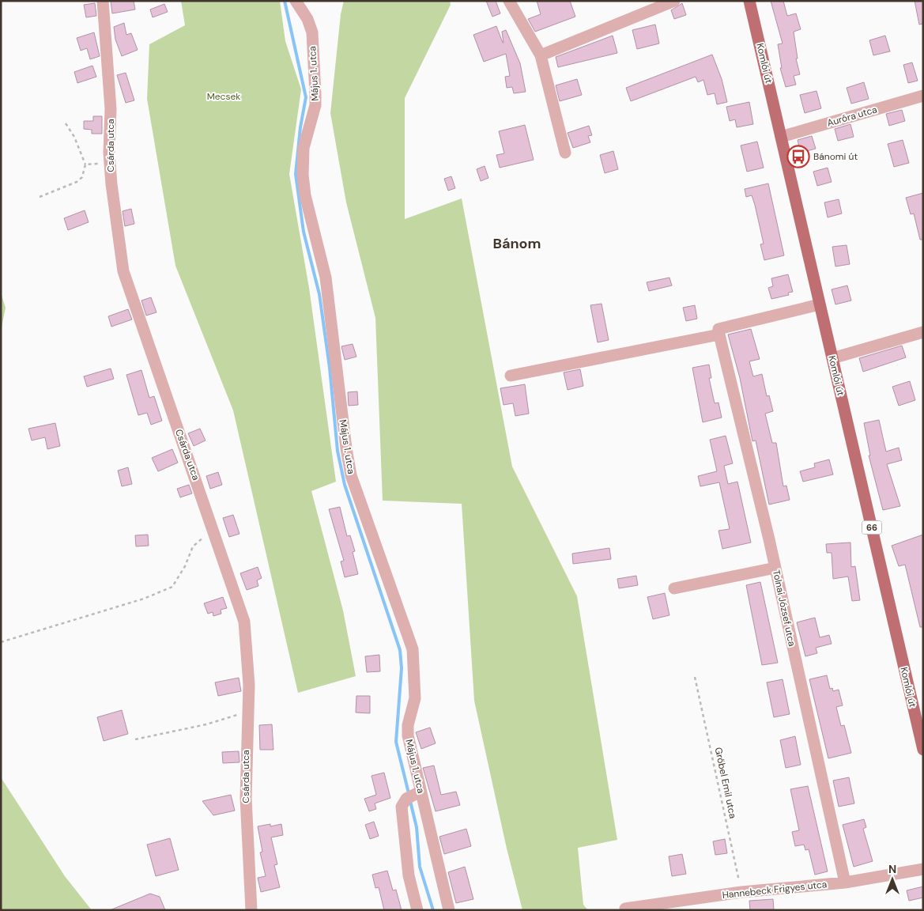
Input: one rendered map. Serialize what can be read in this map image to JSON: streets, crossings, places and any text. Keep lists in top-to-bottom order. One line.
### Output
{"streets":{"main road":["Komlói út","66"],"street":["Május 1. utca","Auróra utca","Csárda utca","Tolnai József utca","Hannebeck Frigyes utca"],"path":["Grőbel Emil utca"]},"crossings":[["Komlói út","Auróra utca"],["Tolnai József utca","Hannebeck Frigyes utca"],["Grőbel Emil utca","Hannebeck Frigyes utca"]],"districts":["Bánom"],"parks":["Mecsek"],"places":{"bus stop":["Bánomi út"]},"north":"top"}
